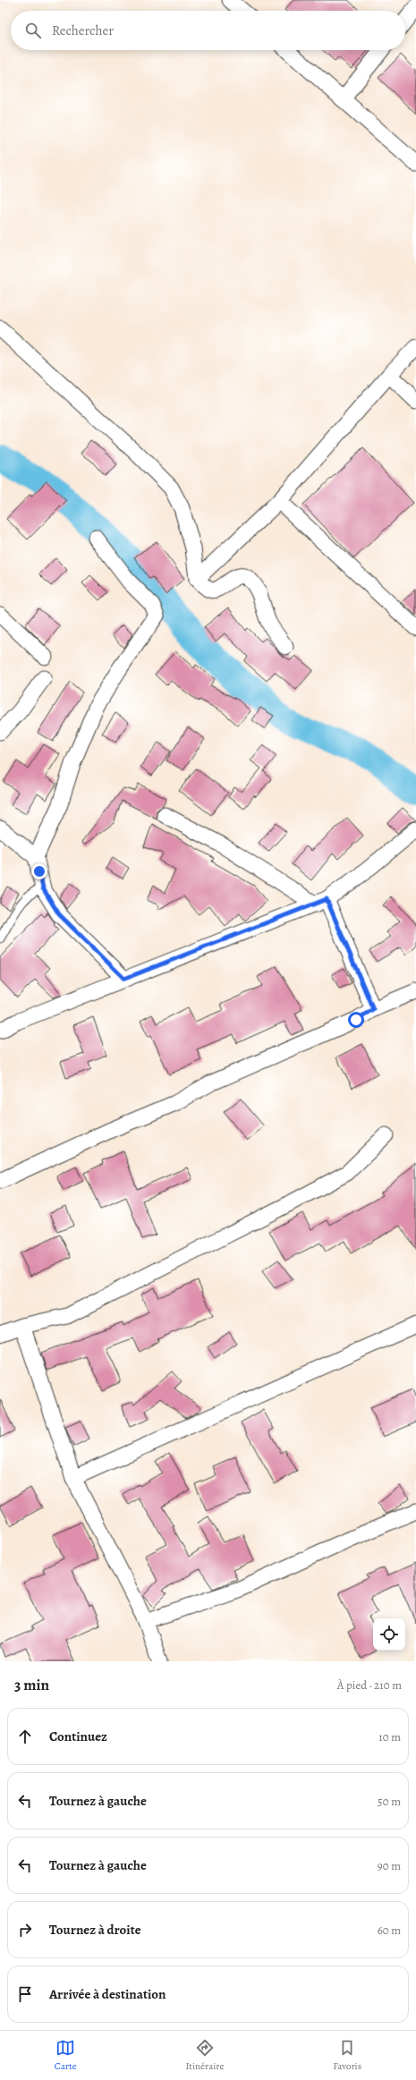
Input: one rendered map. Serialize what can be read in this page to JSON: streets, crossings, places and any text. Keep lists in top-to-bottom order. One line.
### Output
{"page":{"search":"Rechercher","heading":["3 min","À pied · 210 m"],"list":[["Continuez","10 m"],["Tournez à gauche","50 m"],["Tournez à gauche","90 m"],["Tournez à droite","60 m"],"Arrivée à destination"],"nav":["Carte","Itinéraire","Favoris"]}}
